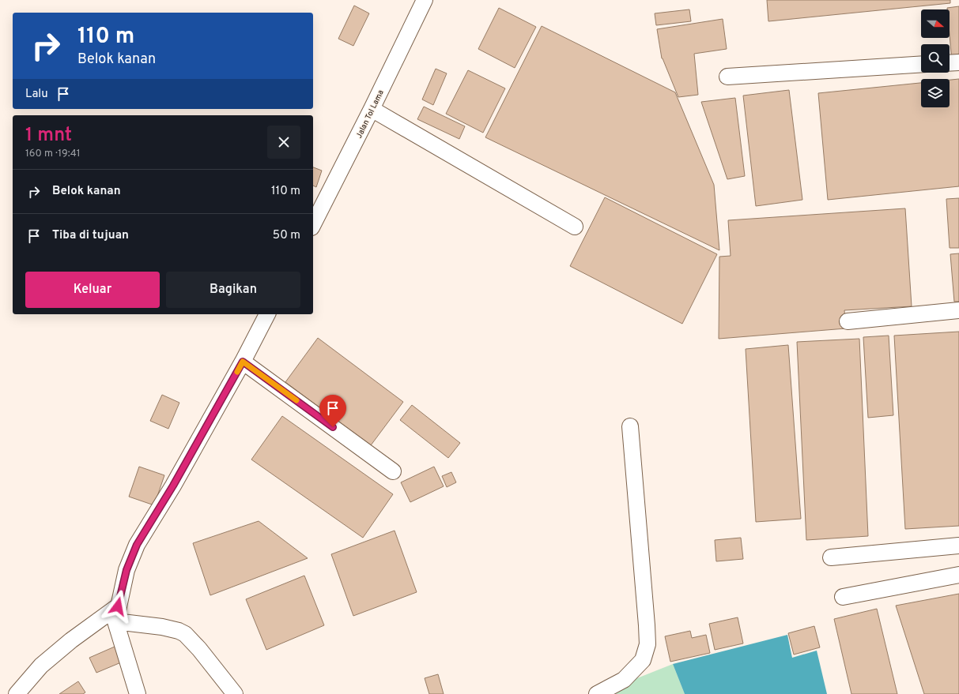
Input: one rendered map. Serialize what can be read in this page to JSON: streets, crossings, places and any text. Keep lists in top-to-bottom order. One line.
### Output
{"streets":{"street":["Jalan Tol Lama"]},"north":"right","page":{"turn":["110 m","Belok kanan"],"then":"Lalu","heading":["1 mnt","160 m · 19:41"],"list":[{"name":"Belok kanan","value":"110 m"},{"name":"Tiba di tujuan","value":"50 m"}],"buttons":["Keluar","Bagikan"]}}
